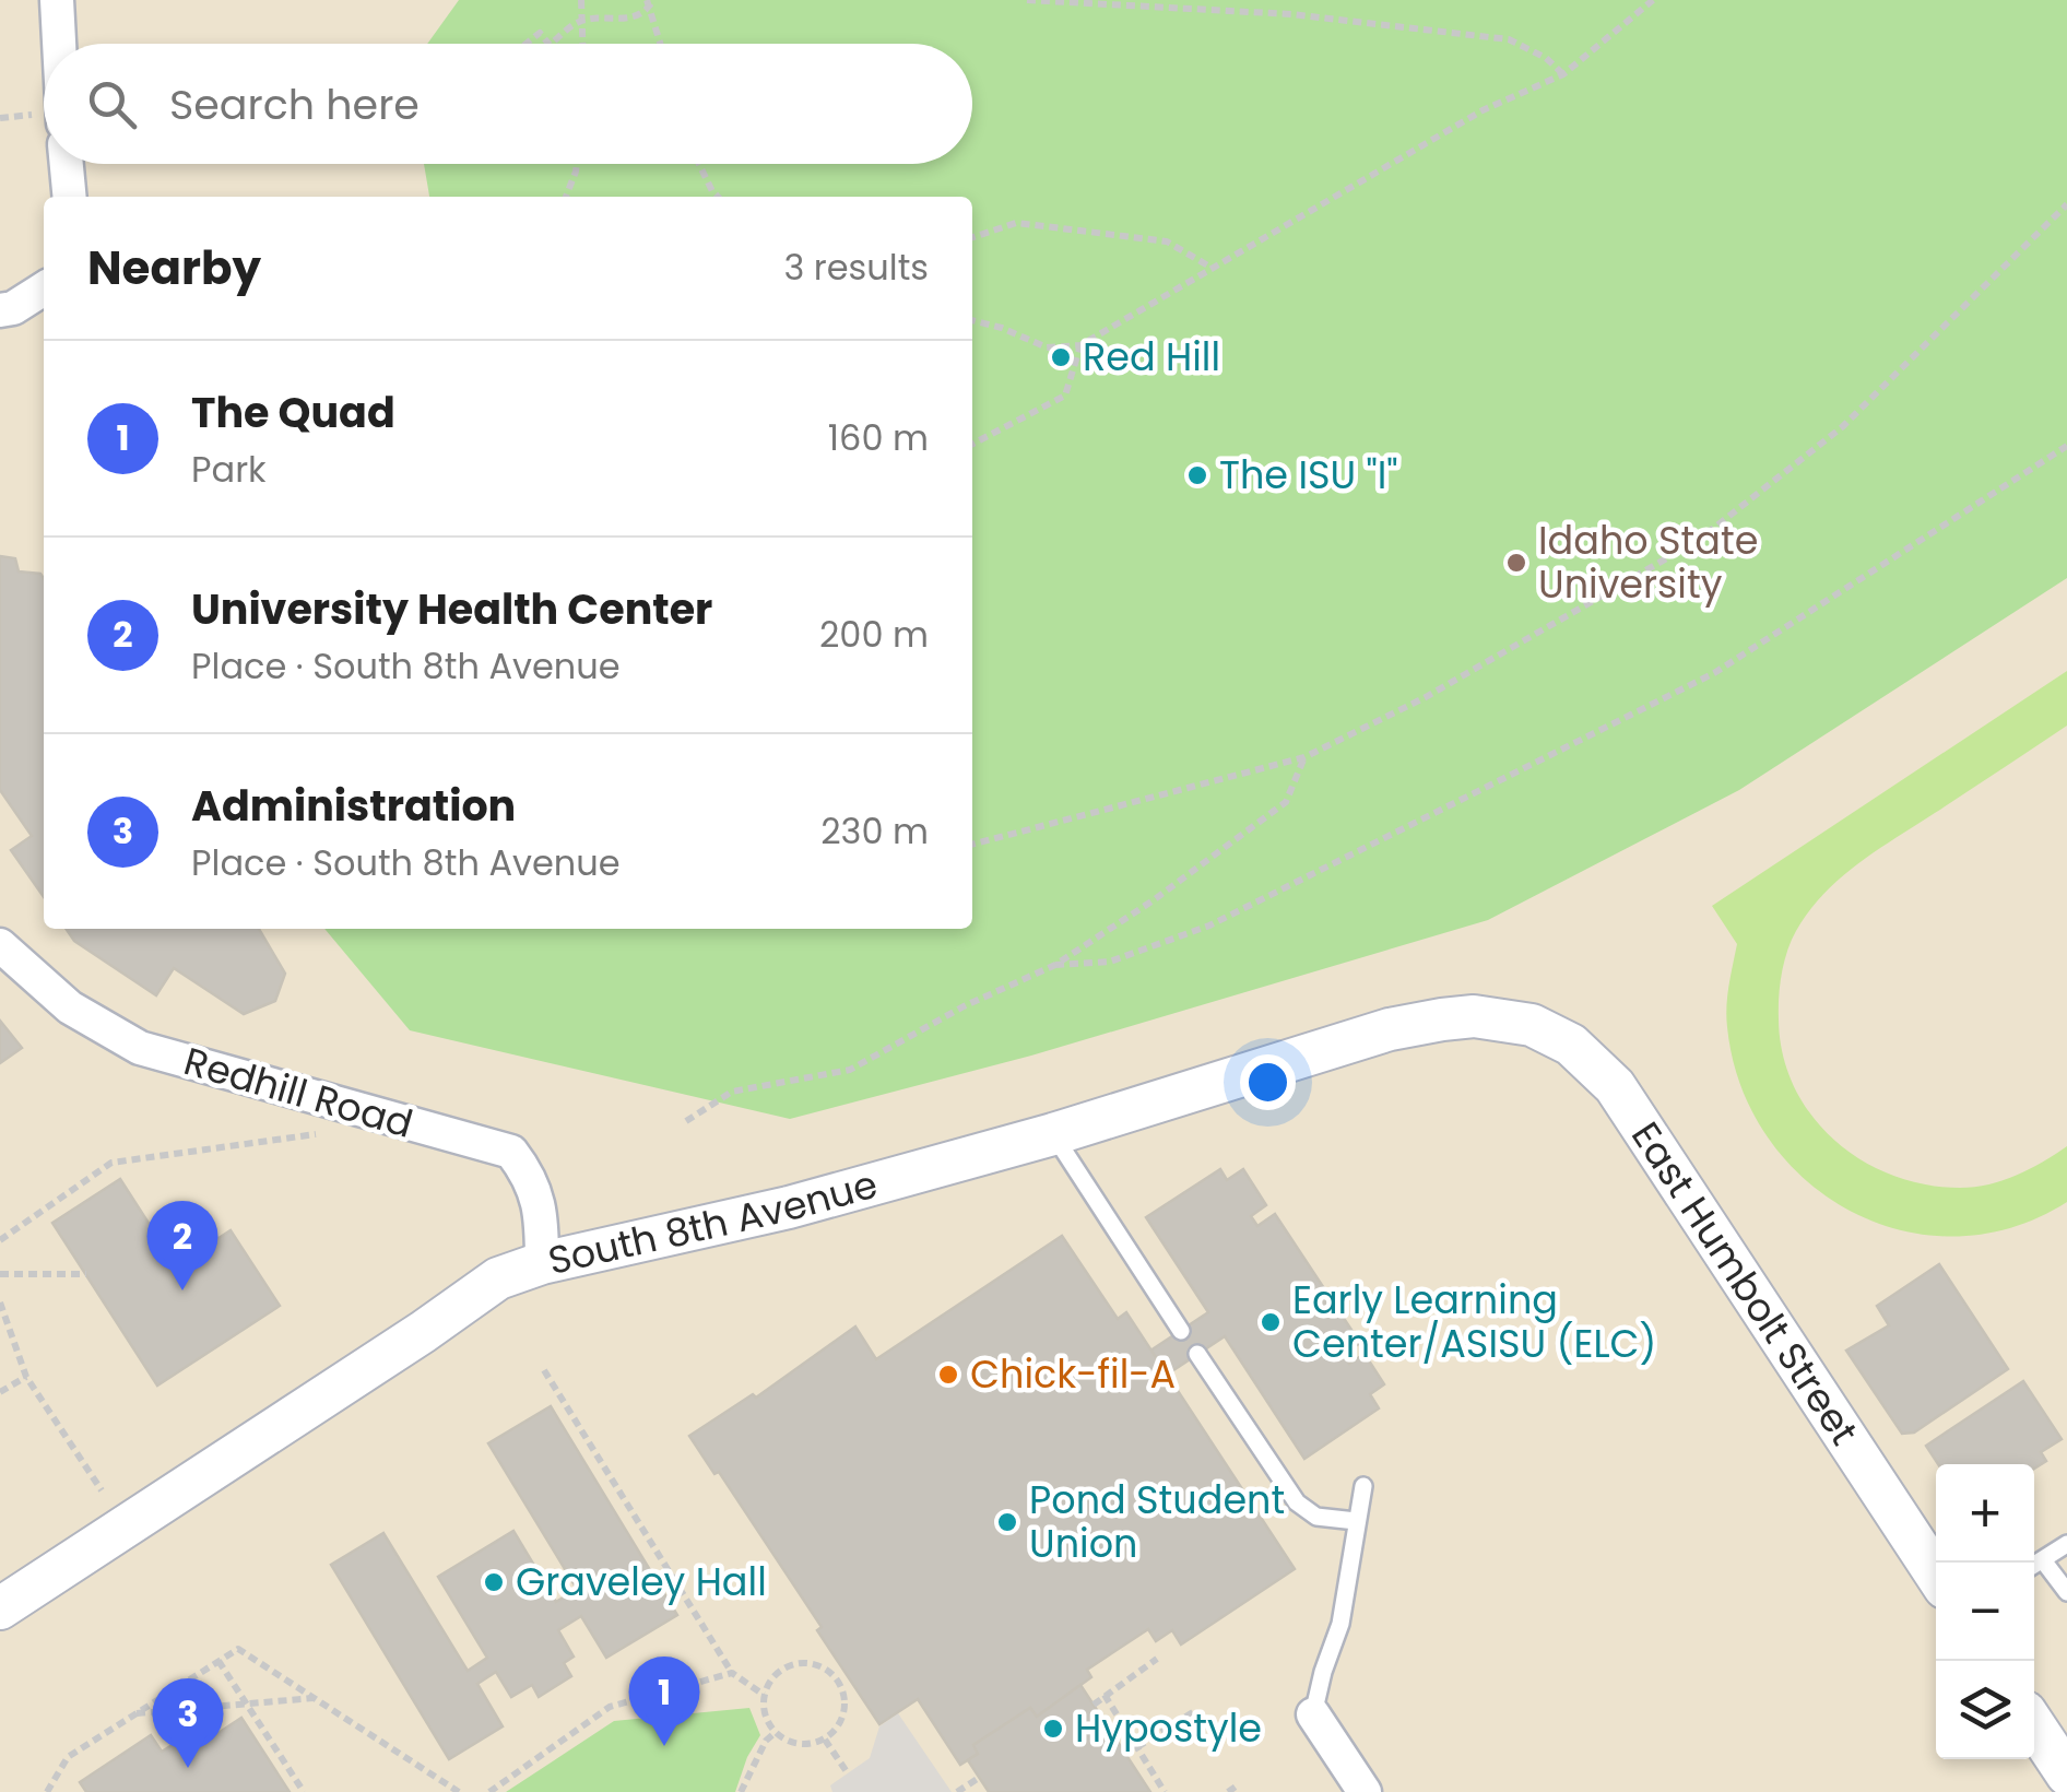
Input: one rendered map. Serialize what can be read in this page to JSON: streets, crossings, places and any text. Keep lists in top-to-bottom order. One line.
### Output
{"streets":{"street":["Redhill Road","South 8th Avenue","East Humbolt Street"]},"crossings":[["Redhill Road","South 8th Avenue"],["South 8th Avenue","East Humbolt Street"]],"places":["Red Hill","The ISU \"I\"","Idaho State University","Early Learning Center/ASISU (ELC)","Chick-fil-A","Pond Student Union","Graveley Hall","Hypostyle"],"page":{"search":"Search here","heading":["Nearby","3 results"],"list":[{"mark":"1","name":"The Quad","note":"Park","value":"160 m"},{"mark":"2","name":"University Health Center","note":"Place · South 8th Avenue","value":"200 m"},{"mark":"3","name":"Administration","note":"Place · South 8th Avenue","value":"230 m"}],"pins":["2","1","3"],"map_buttons":["+","−"]}}
